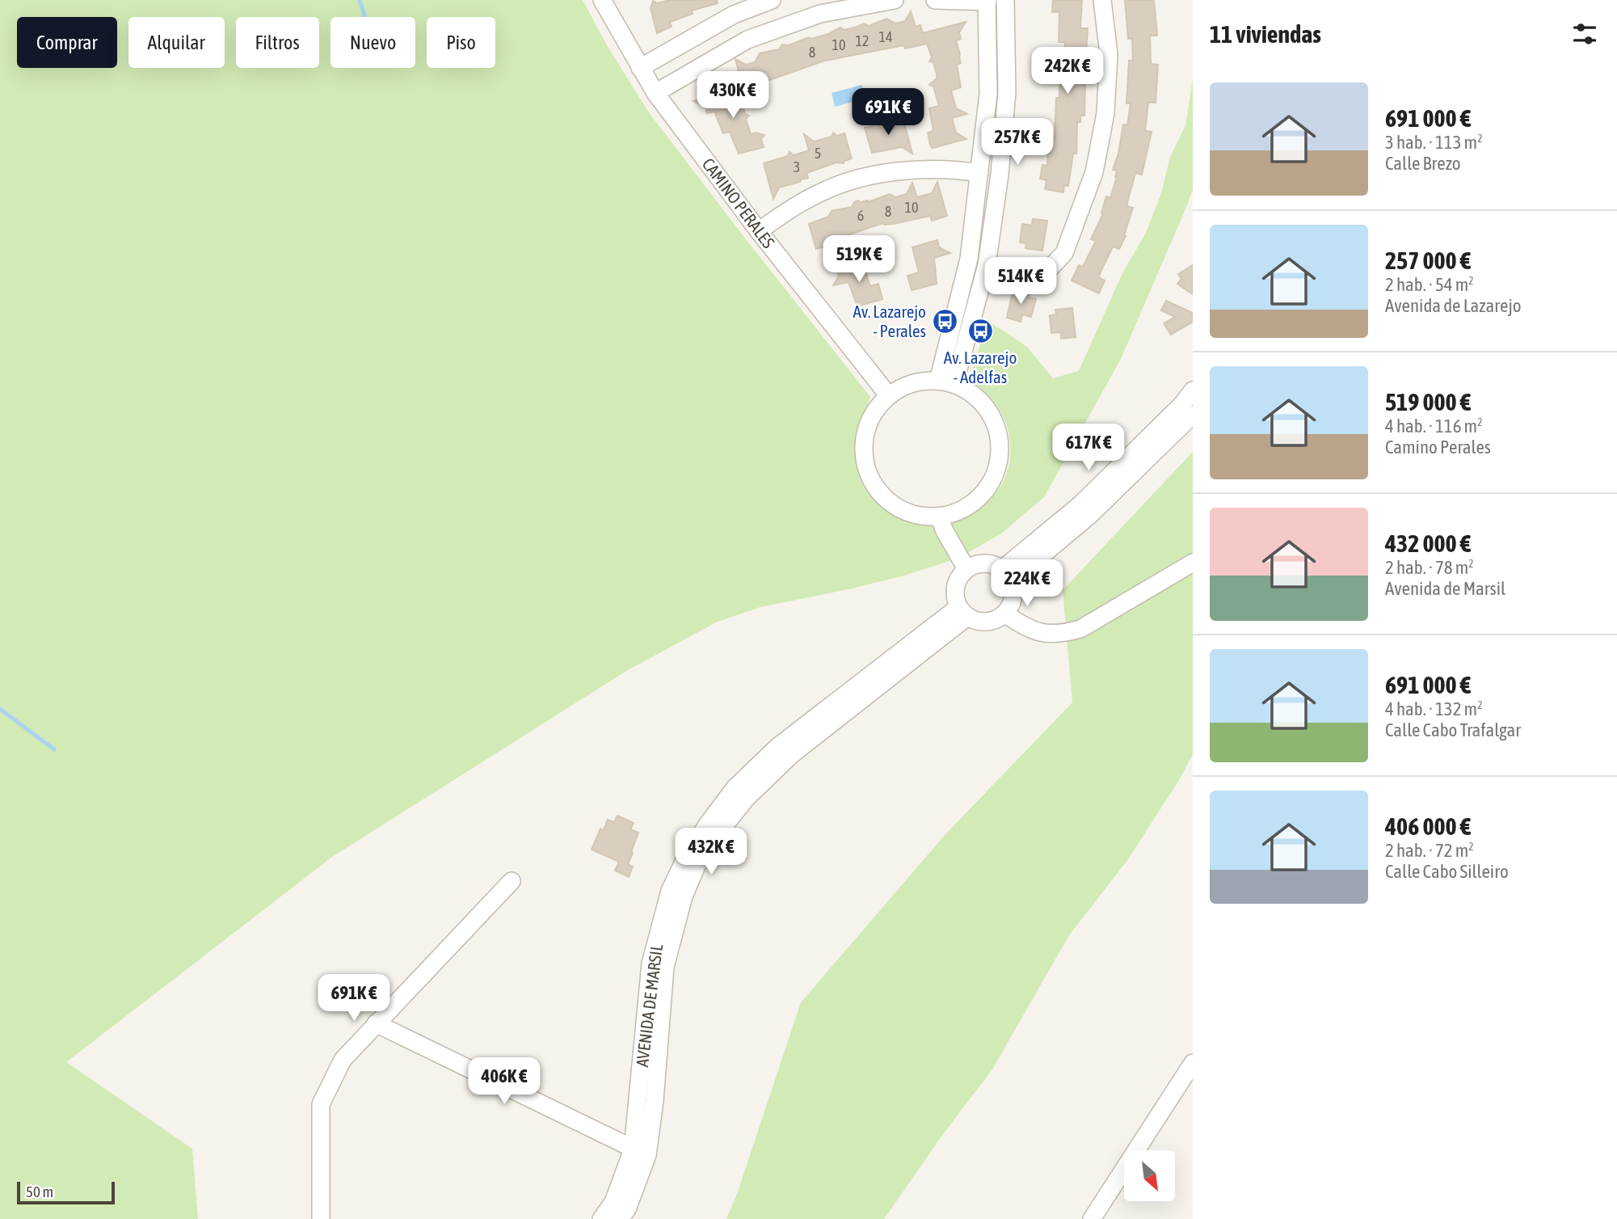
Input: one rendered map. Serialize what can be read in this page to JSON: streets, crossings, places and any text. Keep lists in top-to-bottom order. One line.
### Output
{"streets":{"street":["CAMINO PERALES","AVENIDA DE MARSIL"]},"places":{"bus stop":["Av. Lazarejo - Perales","Av. Lazarejo - Adelfas"]},"house_numbers":["14","12","10","8","5","3","10","8","6"],"scale_bar":"50 m","north":"bottom right","page":{"heading":"11 viviendas","chip":["Comprar","Alquilar","Filtros","Nuevo","Piso"],"price":["242K €","430K €","691K €","257K €","519K €","514K €","617K €","224K €","432K €","691K €","406K €"],"list":[{"name":"691 000 €","note":"3 hab. · 113 m² · Calle Brezo"},{"name":"257 000 €","note":"2 hab. · 54 m² · Avenida de Lazarejo"},{"name":"519 000 €","note":"4 hab. · 116 m² · Camino Perales"},{"name":"432 000 €","note":"2 hab. · 78 m² · Avenida de Marsil"},{"name":"691 000 €","note":"4 hab. · 132 m² · Calle Cabo Trafalgar"},{"name":"406 000 €","note":"2 hab. · 72 m² · Calle Cabo Silleiro"}],"scale":"50 m"}}
